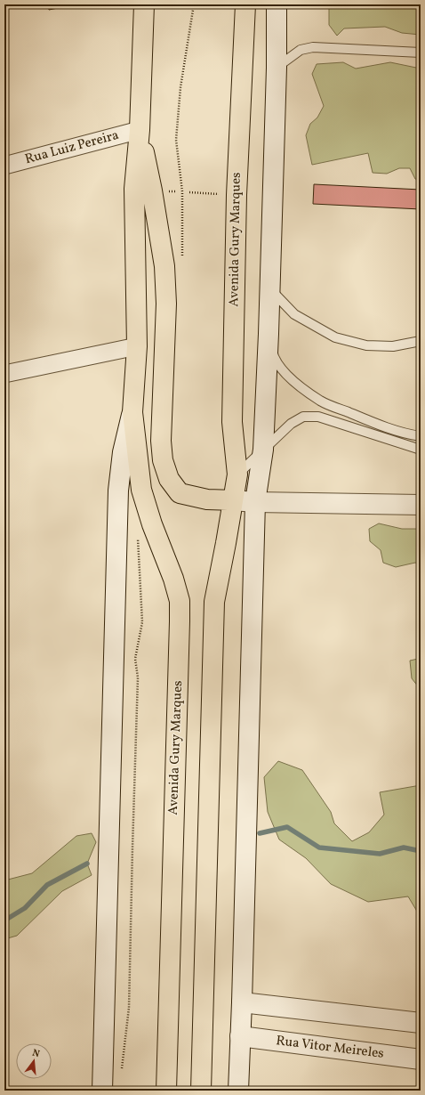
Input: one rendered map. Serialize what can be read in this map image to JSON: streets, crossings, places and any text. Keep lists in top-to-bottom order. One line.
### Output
{"streets":{"main road":["Avenida Gury Marques","Rua Vitor Meireles"],"street":["Rua Luiz Pereira"]},"crossings":[["Rua Luiz Pereira","Avenida Gury Marques"]],"north":"top"}
